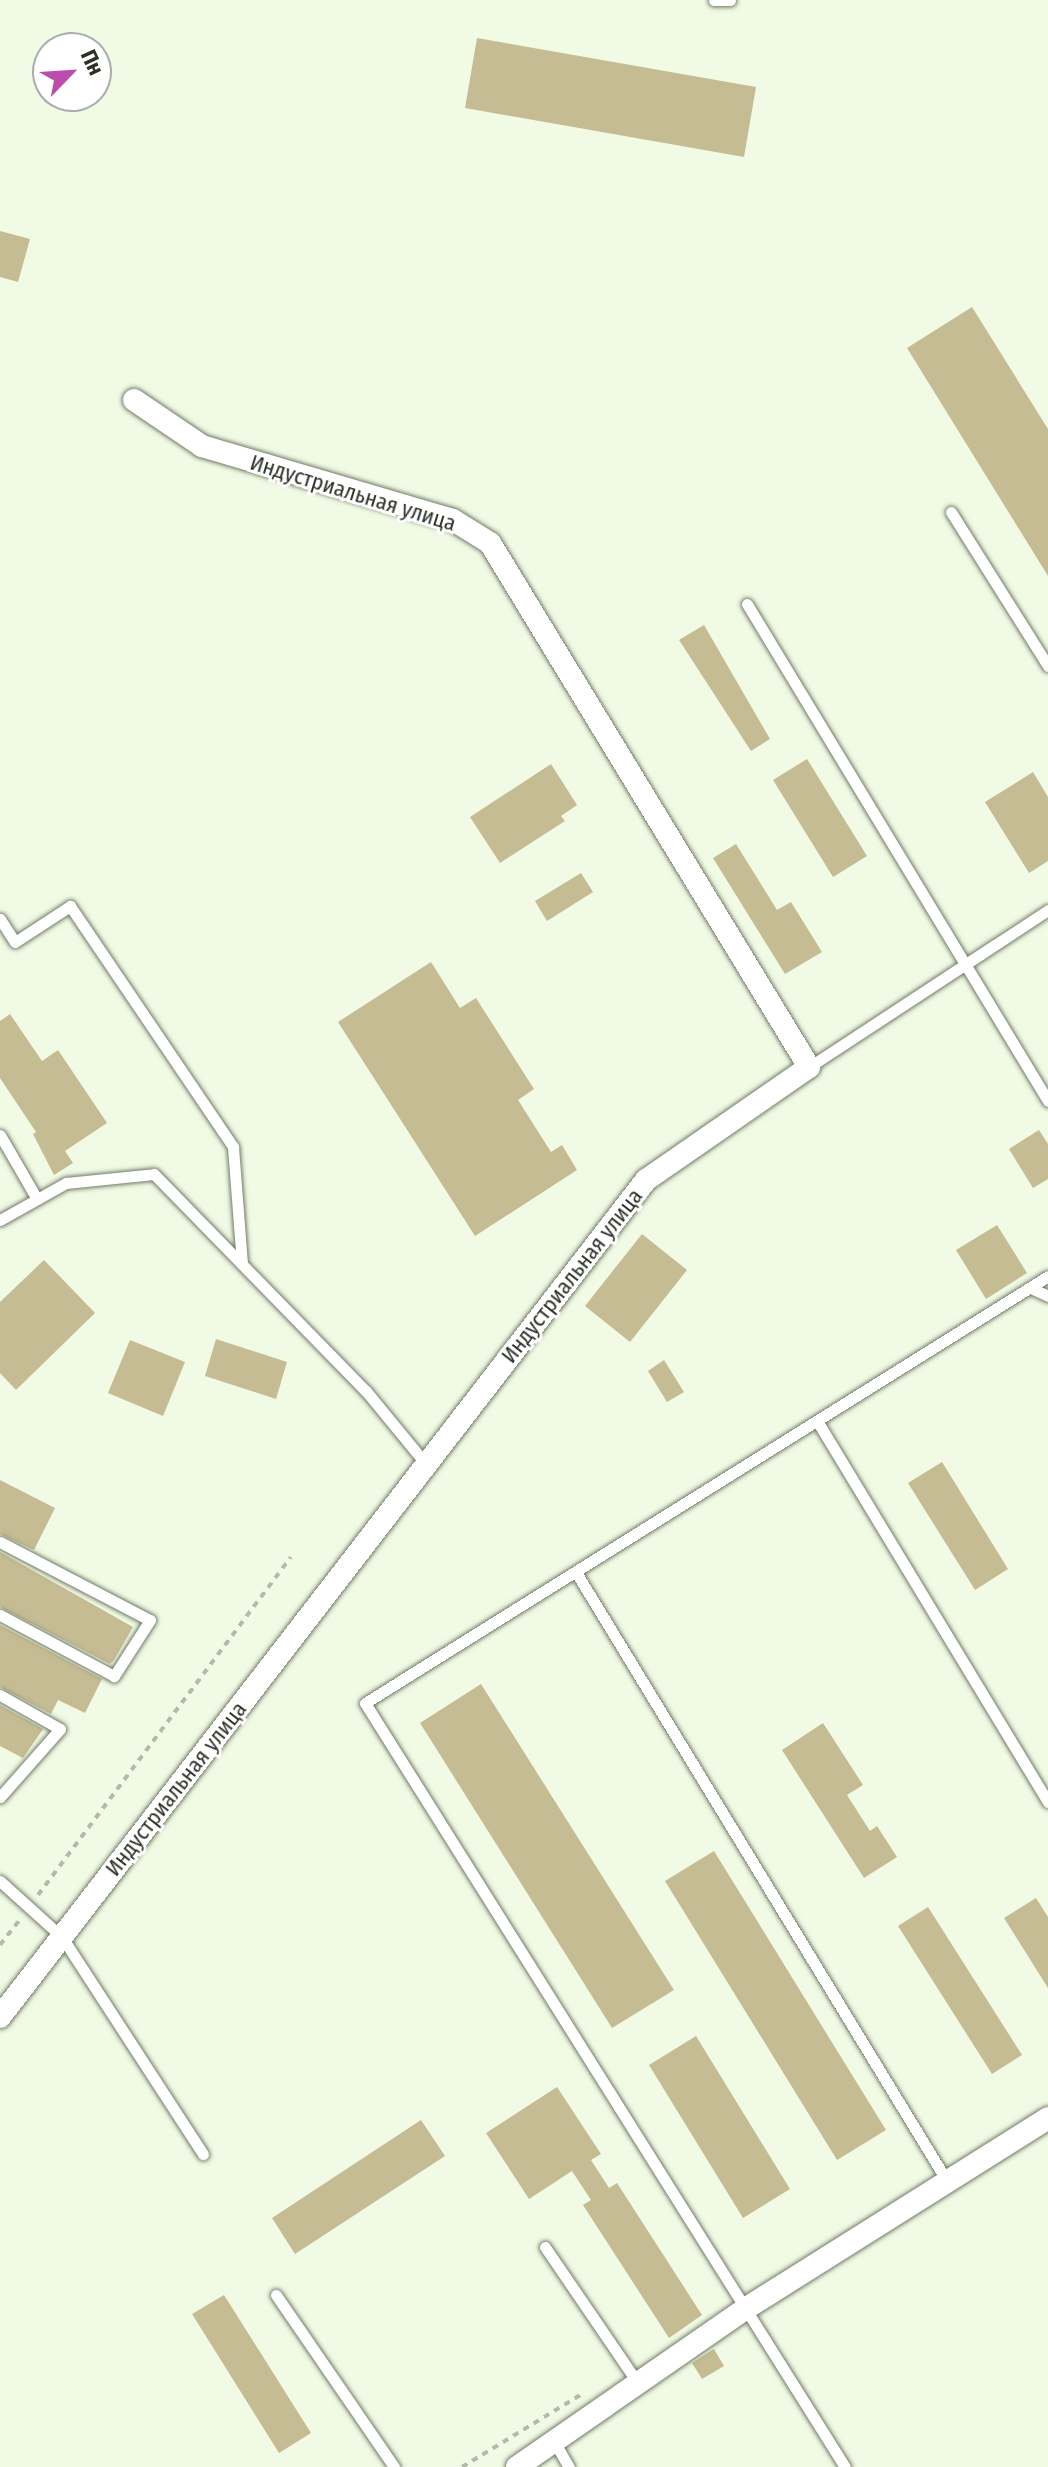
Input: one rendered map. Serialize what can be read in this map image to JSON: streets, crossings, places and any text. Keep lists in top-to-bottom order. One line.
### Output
{"streets":{"street":["Индустриальная улица"]},"north":"top right"}
